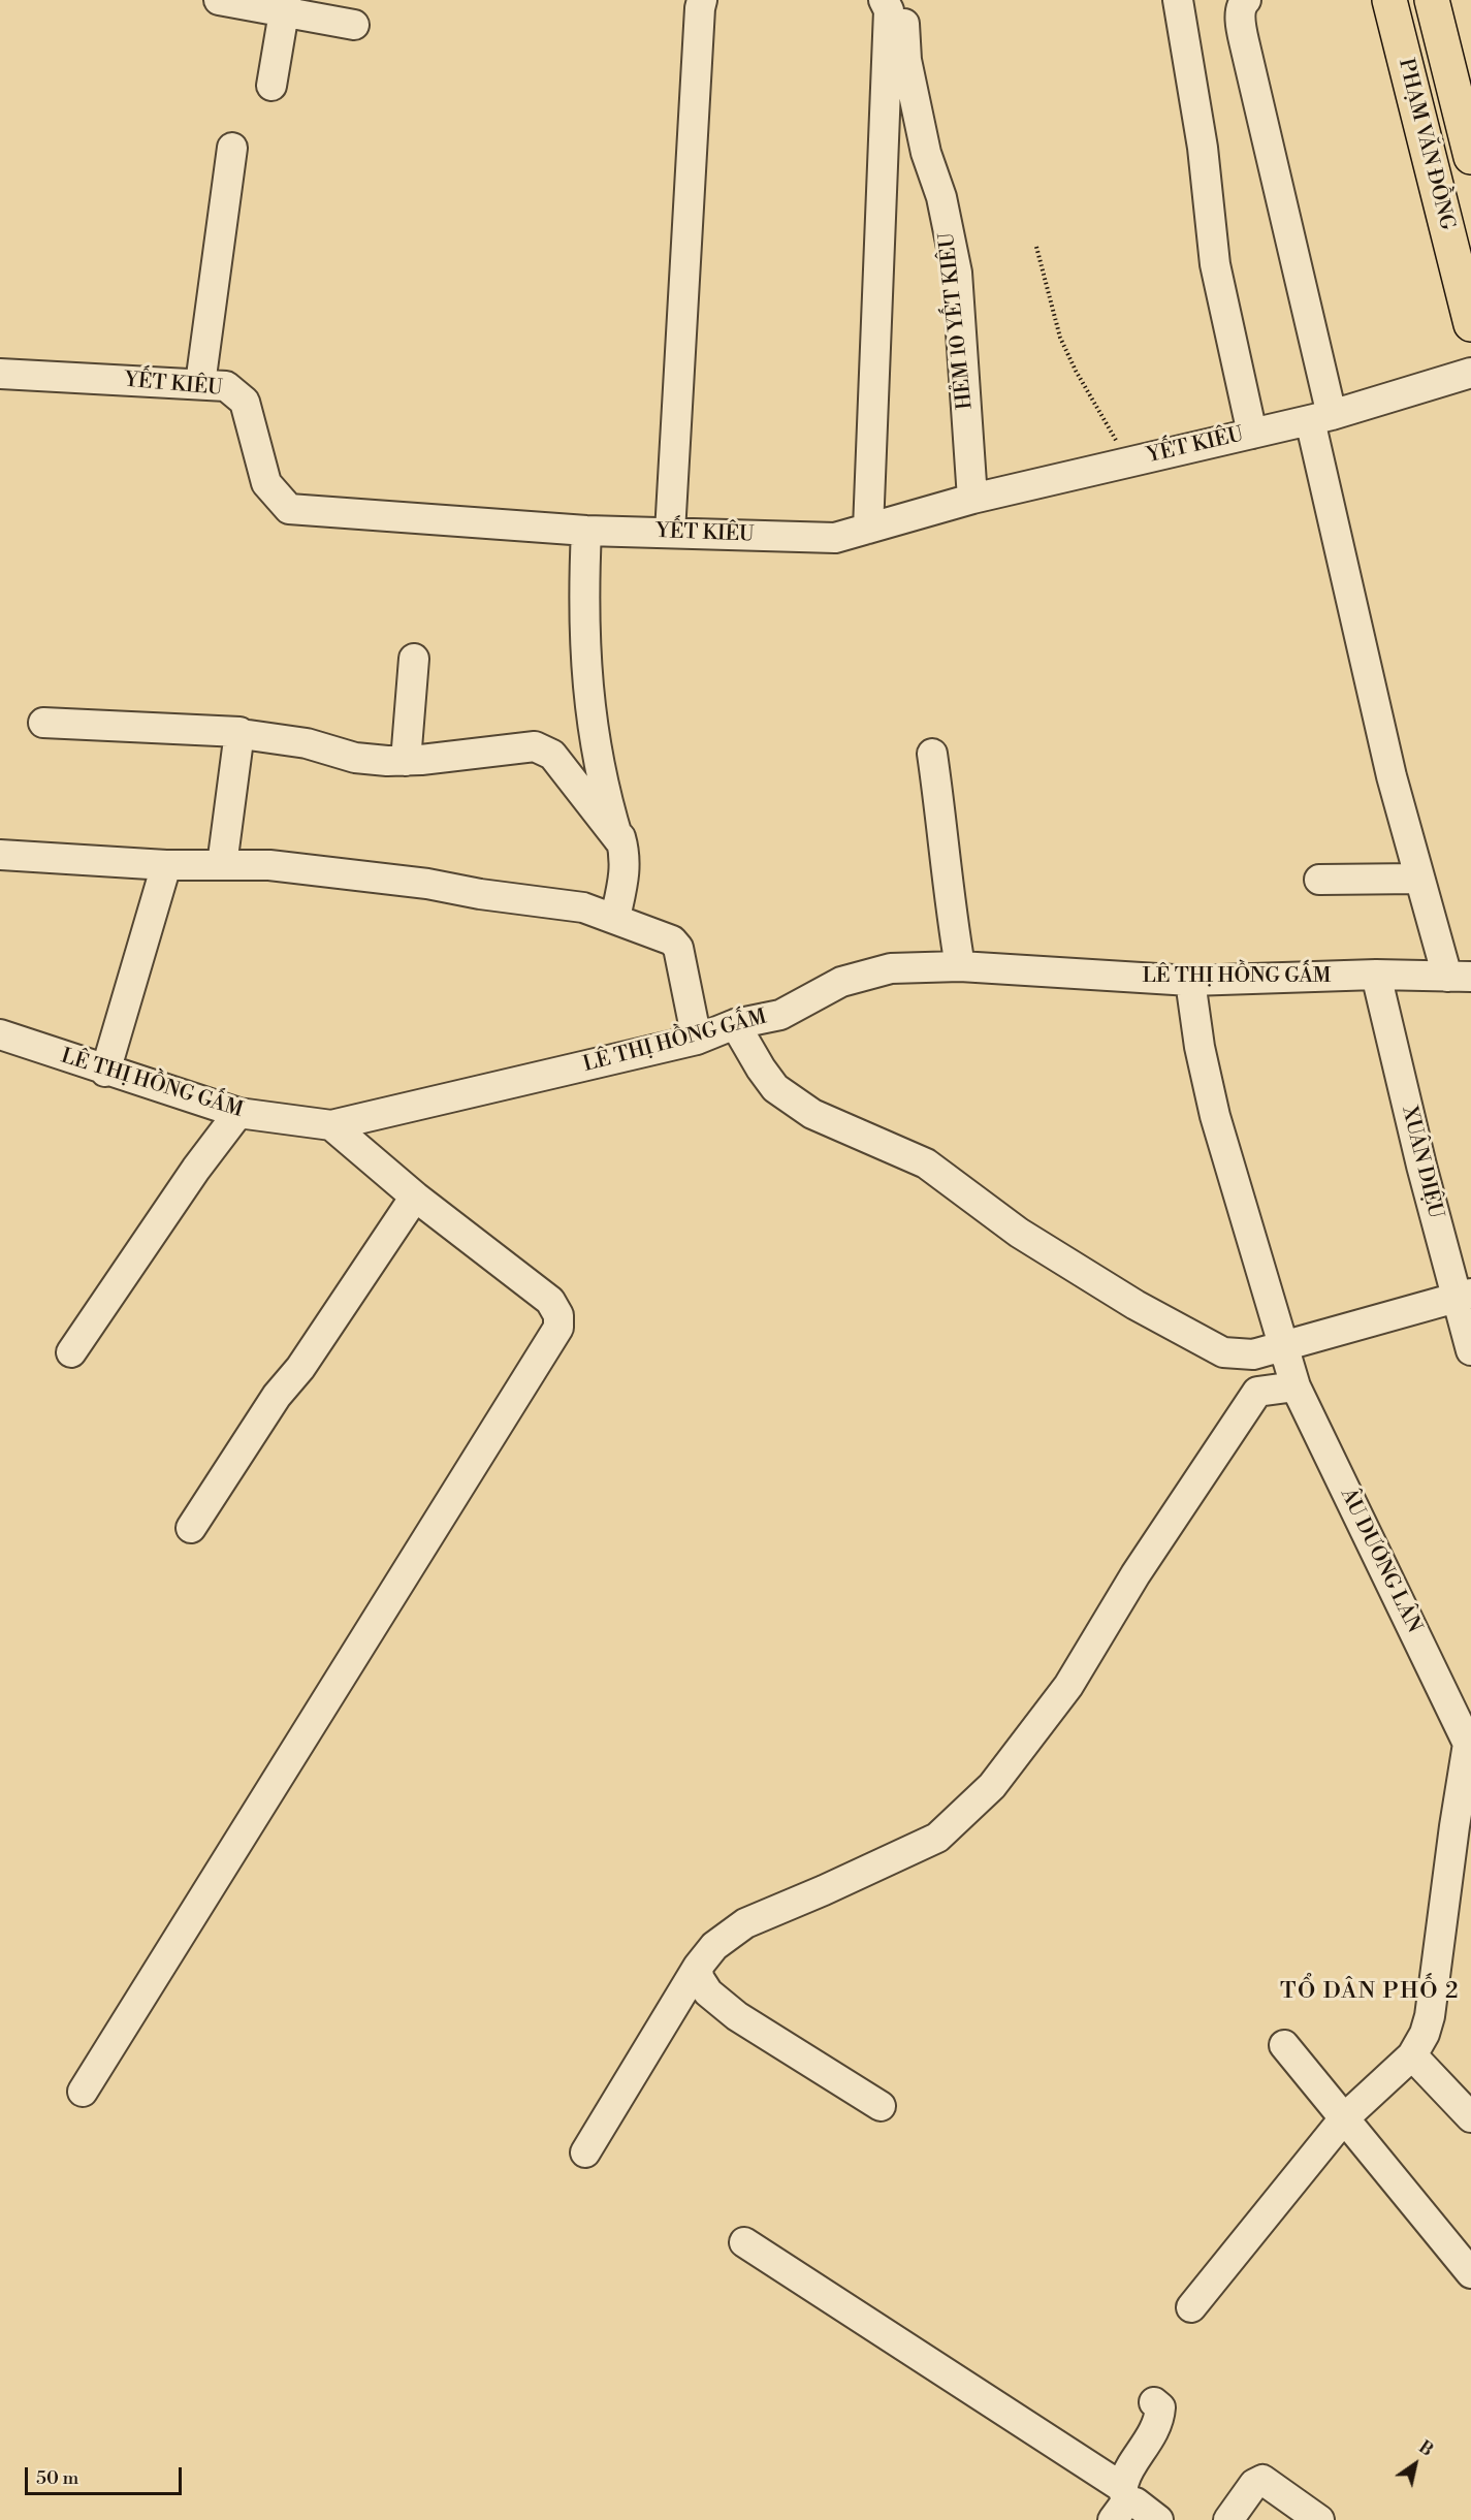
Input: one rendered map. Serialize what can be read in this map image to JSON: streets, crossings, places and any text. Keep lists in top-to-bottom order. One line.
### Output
{"streets":{"main road":["PHẠM VĂN ĐỒNG"],"street":["HẺM 10 YẾT KIÊU","YẾT KIÊU","LÊ THỊ HỒNG GẤM","XUÂN DIỆU","ÂU DƯƠNG LÂN"]},"crossings":[["HẺM 10 YẾT KIÊU","YẾT KIÊU"],["LÊ THỊ HỒNG GẤM","XUÂN DIỆU"],["LÊ THỊ HỒNG GẤM","ÂU DƯƠNG LÂN"]],"districts":["TỔ DÂN PHỐ 2"],"scale_bar":"50 m","north":"top right"}
